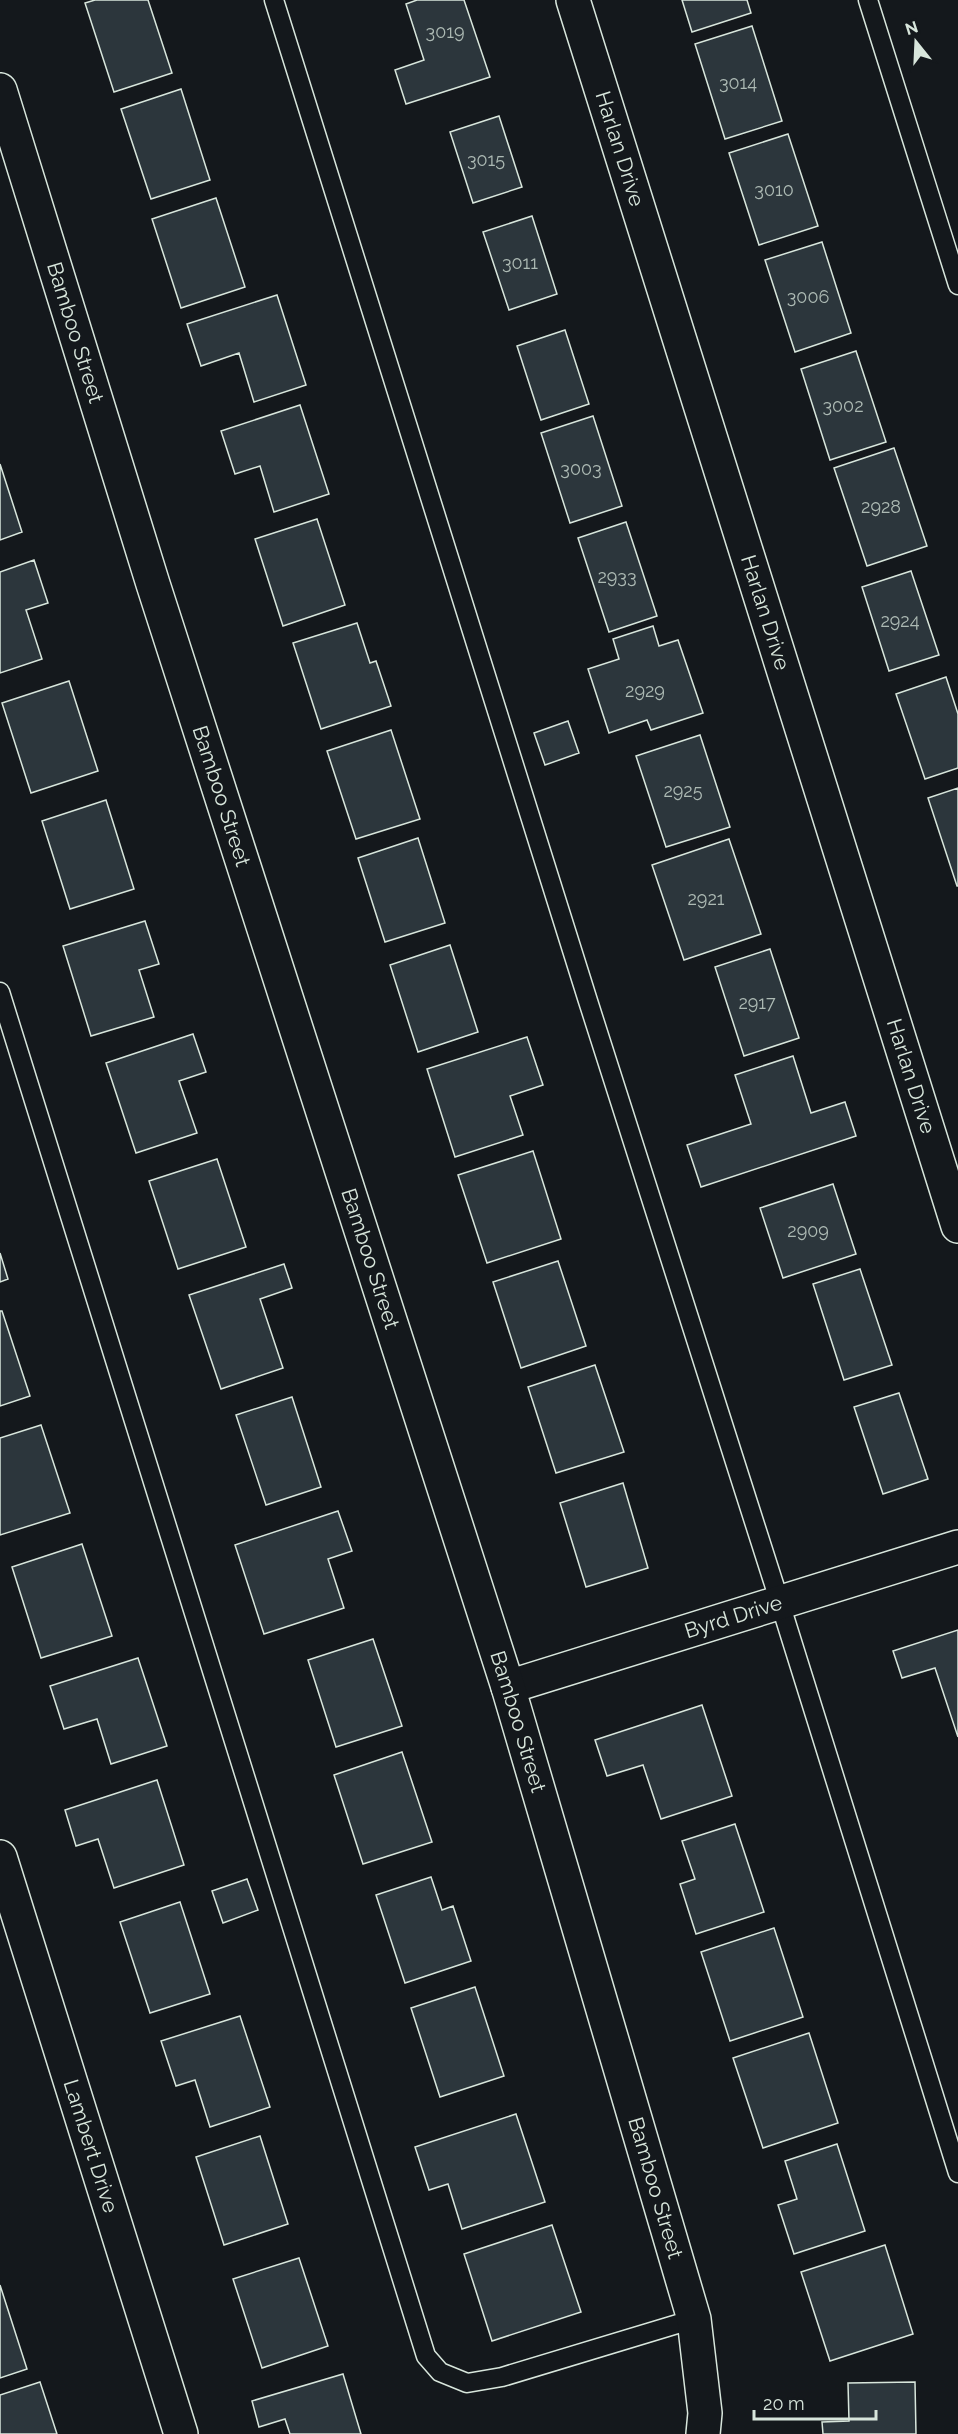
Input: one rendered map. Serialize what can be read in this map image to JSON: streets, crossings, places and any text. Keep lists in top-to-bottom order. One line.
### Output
{"streets":{"street":["Harlan Drive","Bamboo Street","Byrd Drive","Lambert Drive"]},"crossings":[["Bamboo Street","Byrd Drive"]],"house_numbers":["3019","3014","3015","3010","3011","3006","3002","3003","2928","2933","2924","2929","2925","2921","2917","2909"],"scale_bar":"20 m","north":"top"}
